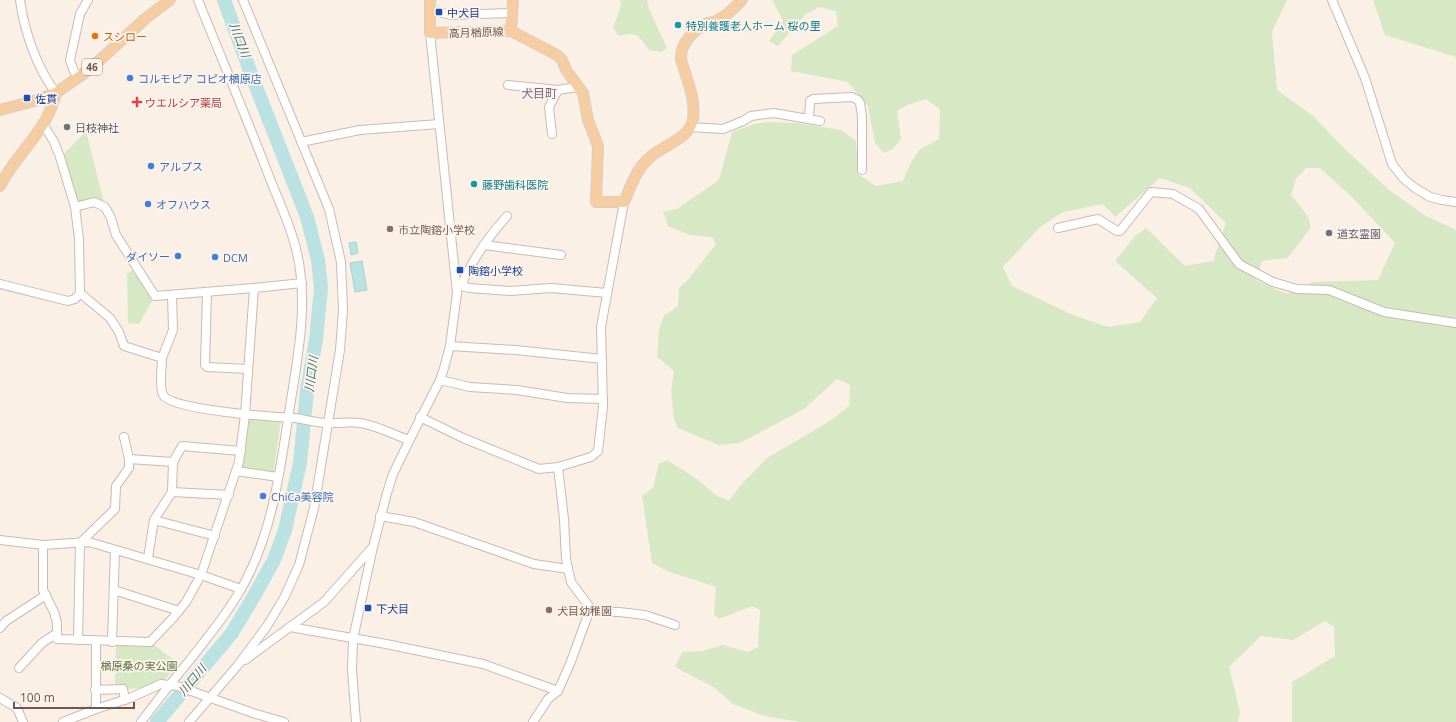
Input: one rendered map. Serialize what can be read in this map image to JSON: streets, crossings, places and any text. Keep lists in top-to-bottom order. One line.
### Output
{"streets":{"main road":["高月楢原線","46"]},"districts":["犬目町"],"water":["川口川"],"parks":["楢原桑の実公園"],"places":{"transit":["中犬目","佐貫","陶鎔小学校","下犬目"],"other":["特別養護老人ホーム 桜の里","スシロー","コルモピア コピオ楢原店","日枝神社","アルプス","藤野歯科医院","オフハウス","市立陶鎔小学校","道玄霊園","ダイソー","DCM","ChiCa美容院","犬目幼稚園"],"health":["ウエルシア薬局"]},"scale_bar":"100 m"}
